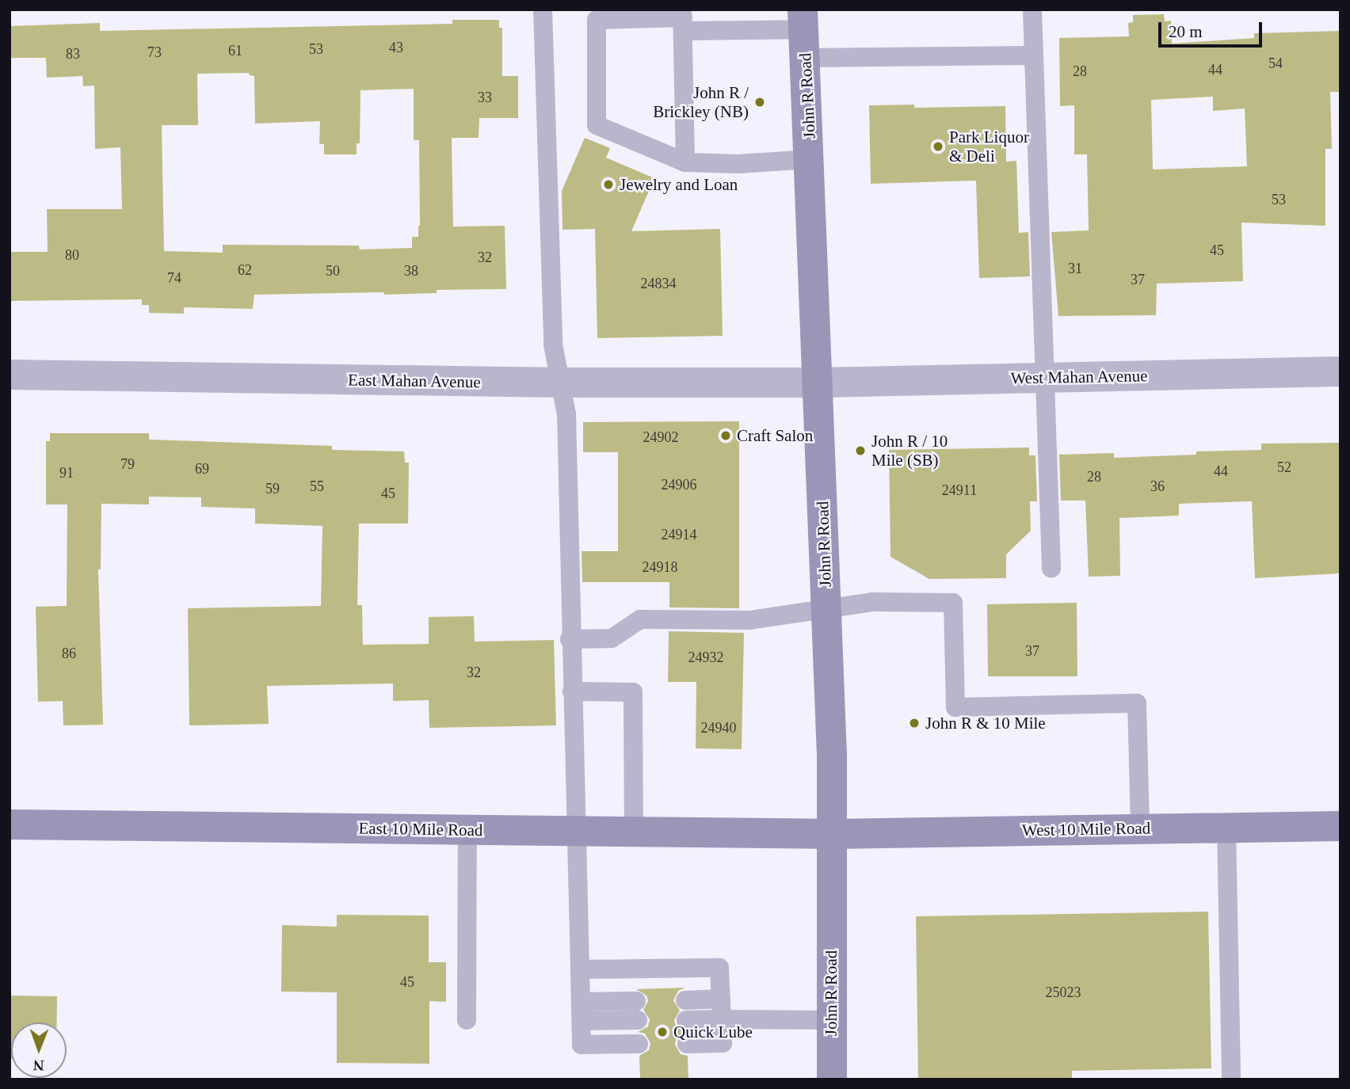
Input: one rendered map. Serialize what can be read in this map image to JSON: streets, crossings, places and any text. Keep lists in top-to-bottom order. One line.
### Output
{"streets":{"main road":["John R Road","East 10 Mile Road","West 10 Mile Road"],"street":["West Mahan Avenue","East Mahan Avenue"]},"crossings":[["John R Road","West Mahan Avenue"],["John R Road","East Mahan Avenue"],["John R Road","East 10 Mile Road"],["John R Road","West 10 Mile Road"],["West Mahan Avenue","East Mahan Avenue"],["East 10 Mile Road","West 10 Mile Road"]],"places":["John R / Brickley (NB)","Park Liquor & Deli","Jewelry and Loan","Craft Salon","John R / 10 Mile (SB)","John R & 10 Mile","Quick Lube"],"house_numbers":["43","53","61","73","83","54","44","28","33","53","45","80","32","31","62","50","38","74","37","24834","24902","79","52","69","44","91","28","24906","55","36","59","24911","45","24914","24918","37","86","24932","32","24940","45","25023"],"scale_bar":"20 m","north":"bottom"}
